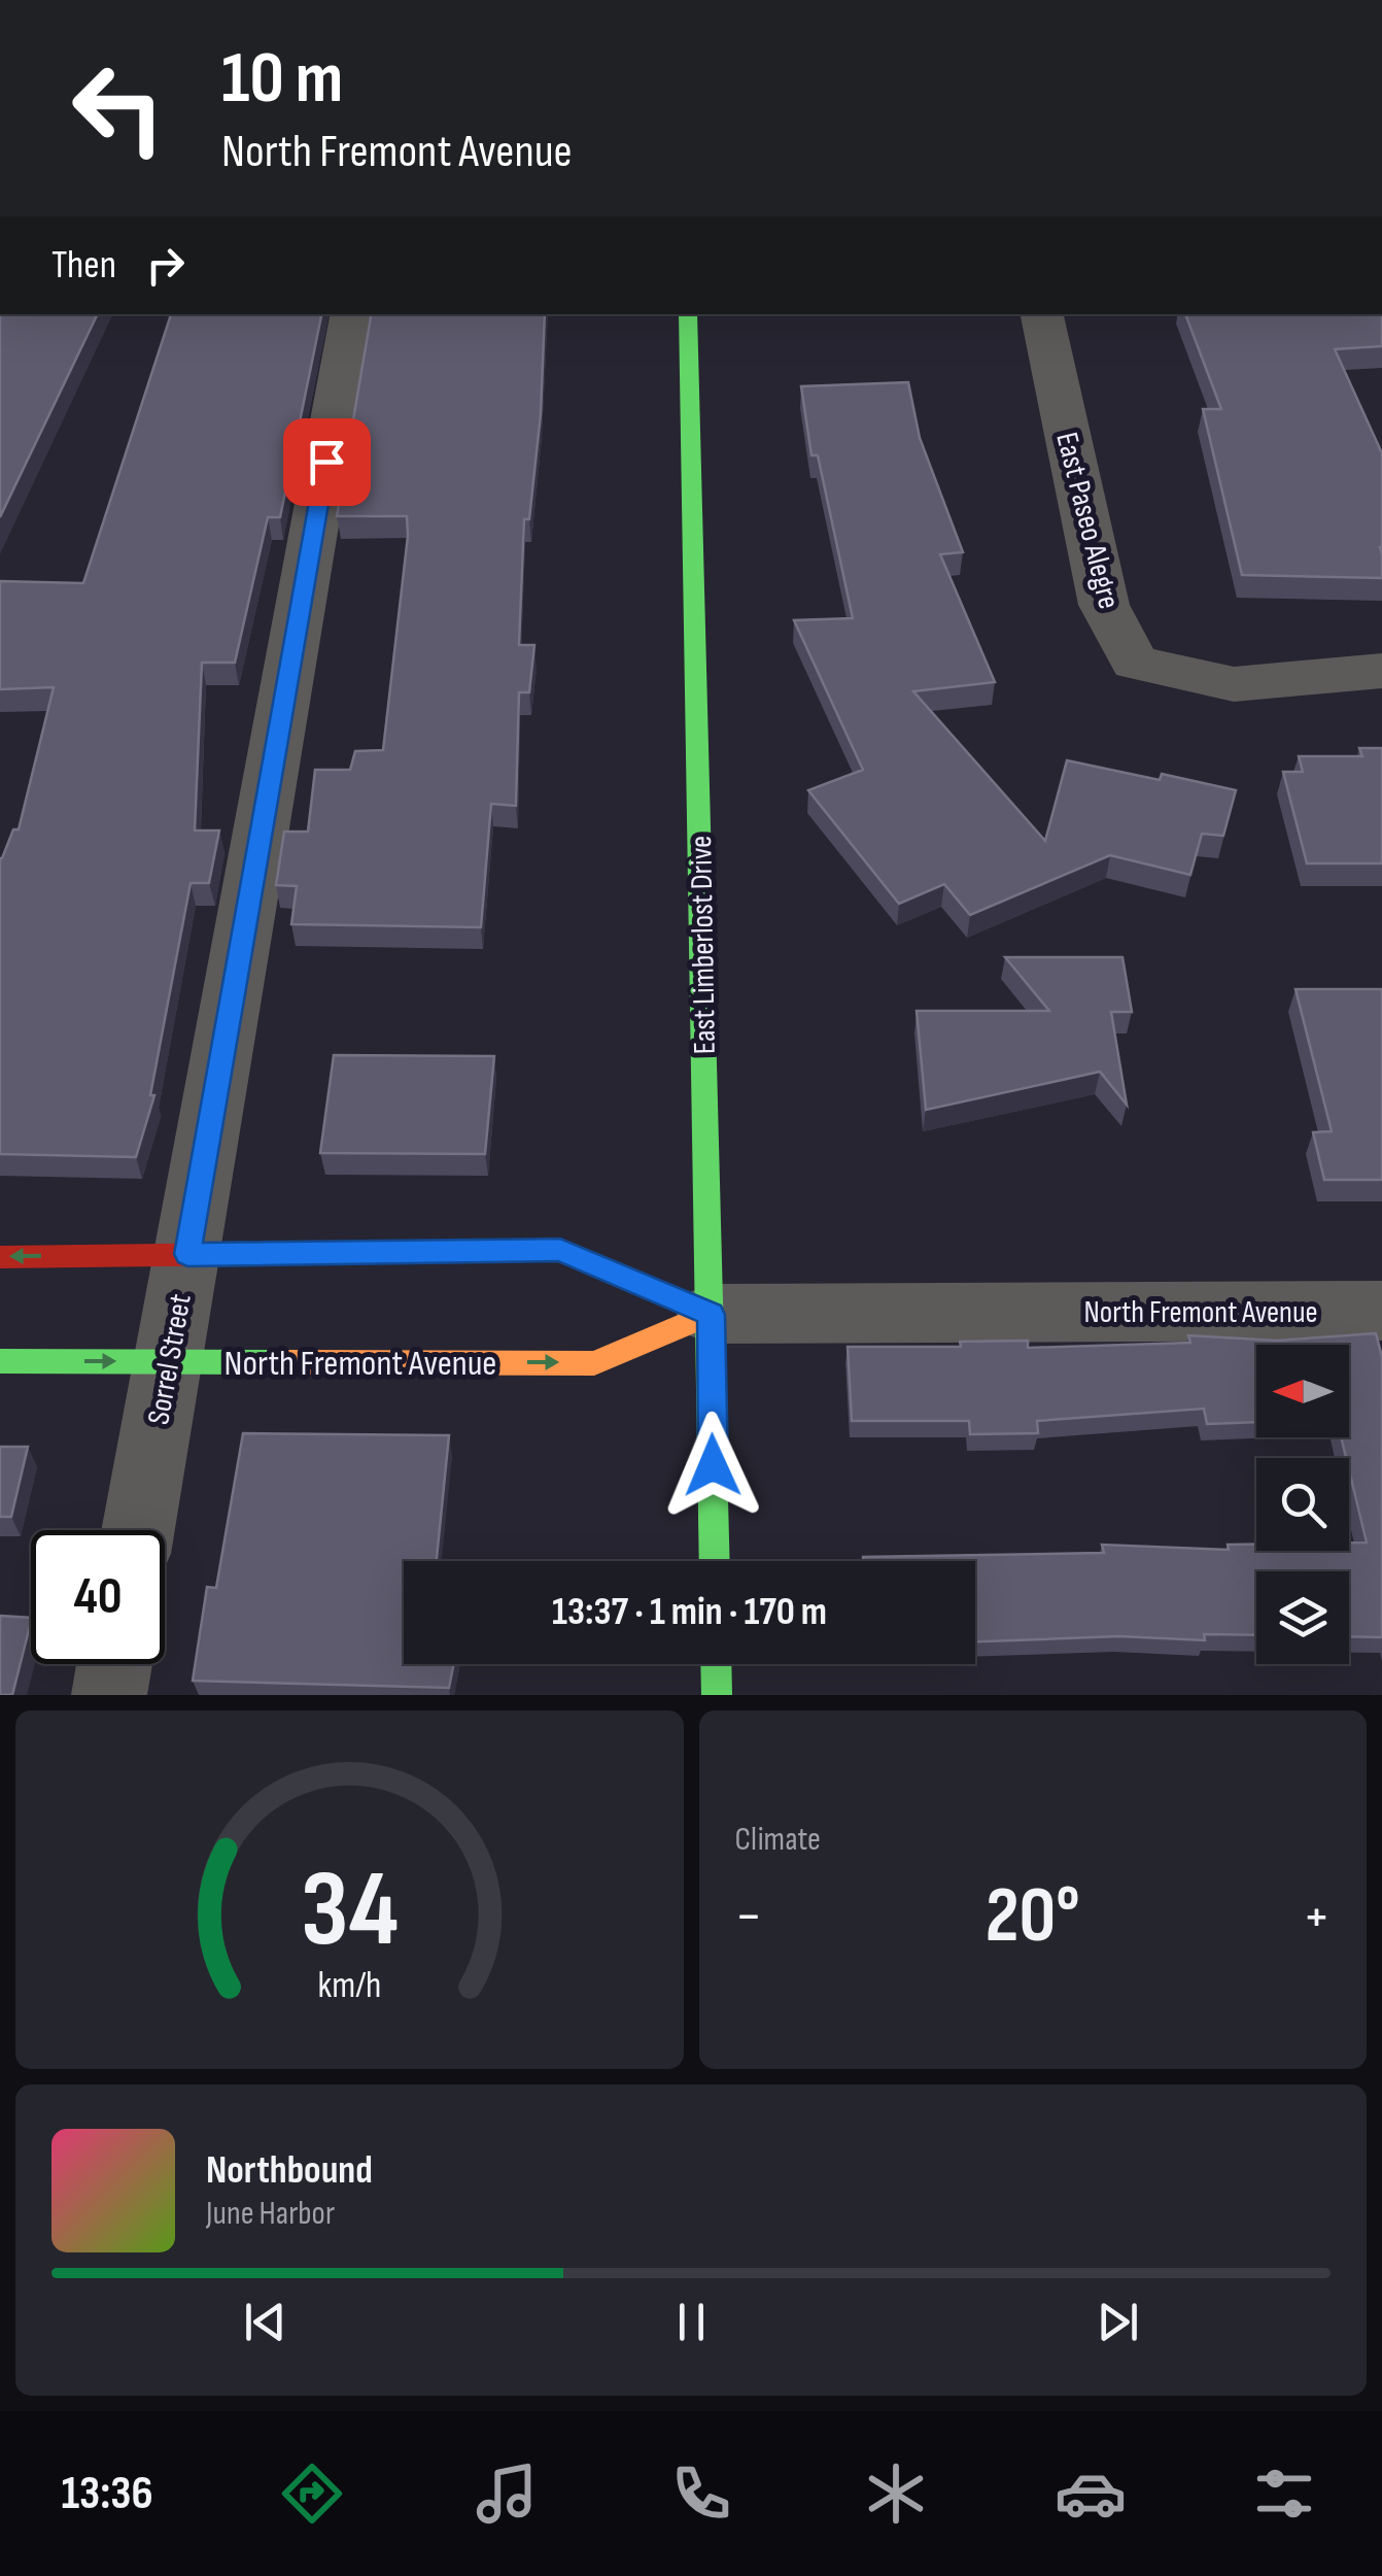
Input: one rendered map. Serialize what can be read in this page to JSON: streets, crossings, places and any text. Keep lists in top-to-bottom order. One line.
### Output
{"streets":{"street":["East Paseo Alegre","East Limberlost Drive","North Fremont Avenue","Sorrel Street"]},"crossings":[["East Limberlost Drive","North Fremont Avenue"],["North Fremont Avenue","Sorrel Street"]],"north":"left","page":{"turn":["10 m","North Fremont Avenue"],"then":"Then","limit":"40","trip":"13:37 · 1 min · 170 m","tile":"Climate","heat":["−","20°","+"],"song":["Northbound","June Harbor"],"tabs":"13:36","gauge":["34","km/h"]}}
